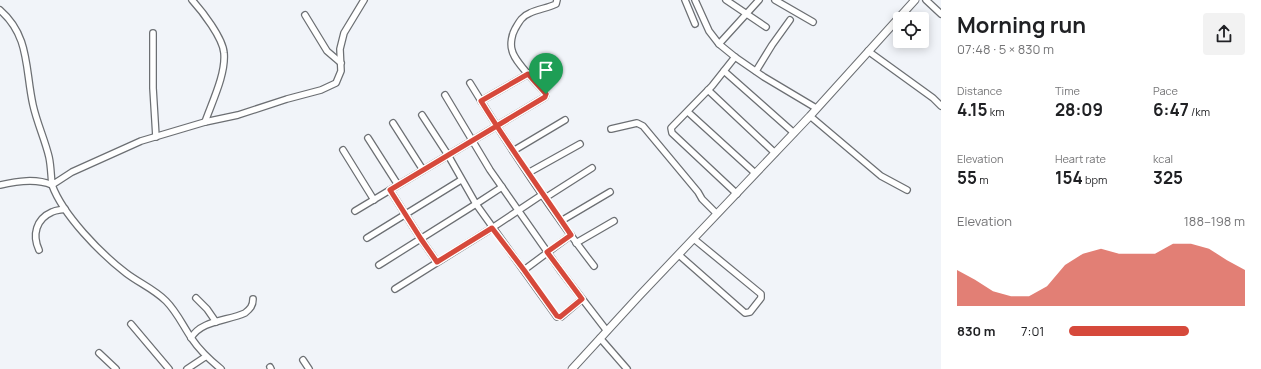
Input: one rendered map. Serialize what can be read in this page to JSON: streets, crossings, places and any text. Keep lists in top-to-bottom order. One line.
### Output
{"page":{"heading":["Morning run","07:48 · 5 × 830 m"],"stats":[["Distance","4.15 km"],["Time","28:09"],["Pace","6:47 /km"],["Elevation","55 m"],["Heart rate","154 bpm"],["kcal","325"]],"chart":["Elevation","188–198 m"],"list":[{"name":"830 m","note":"7:01"}]}}
